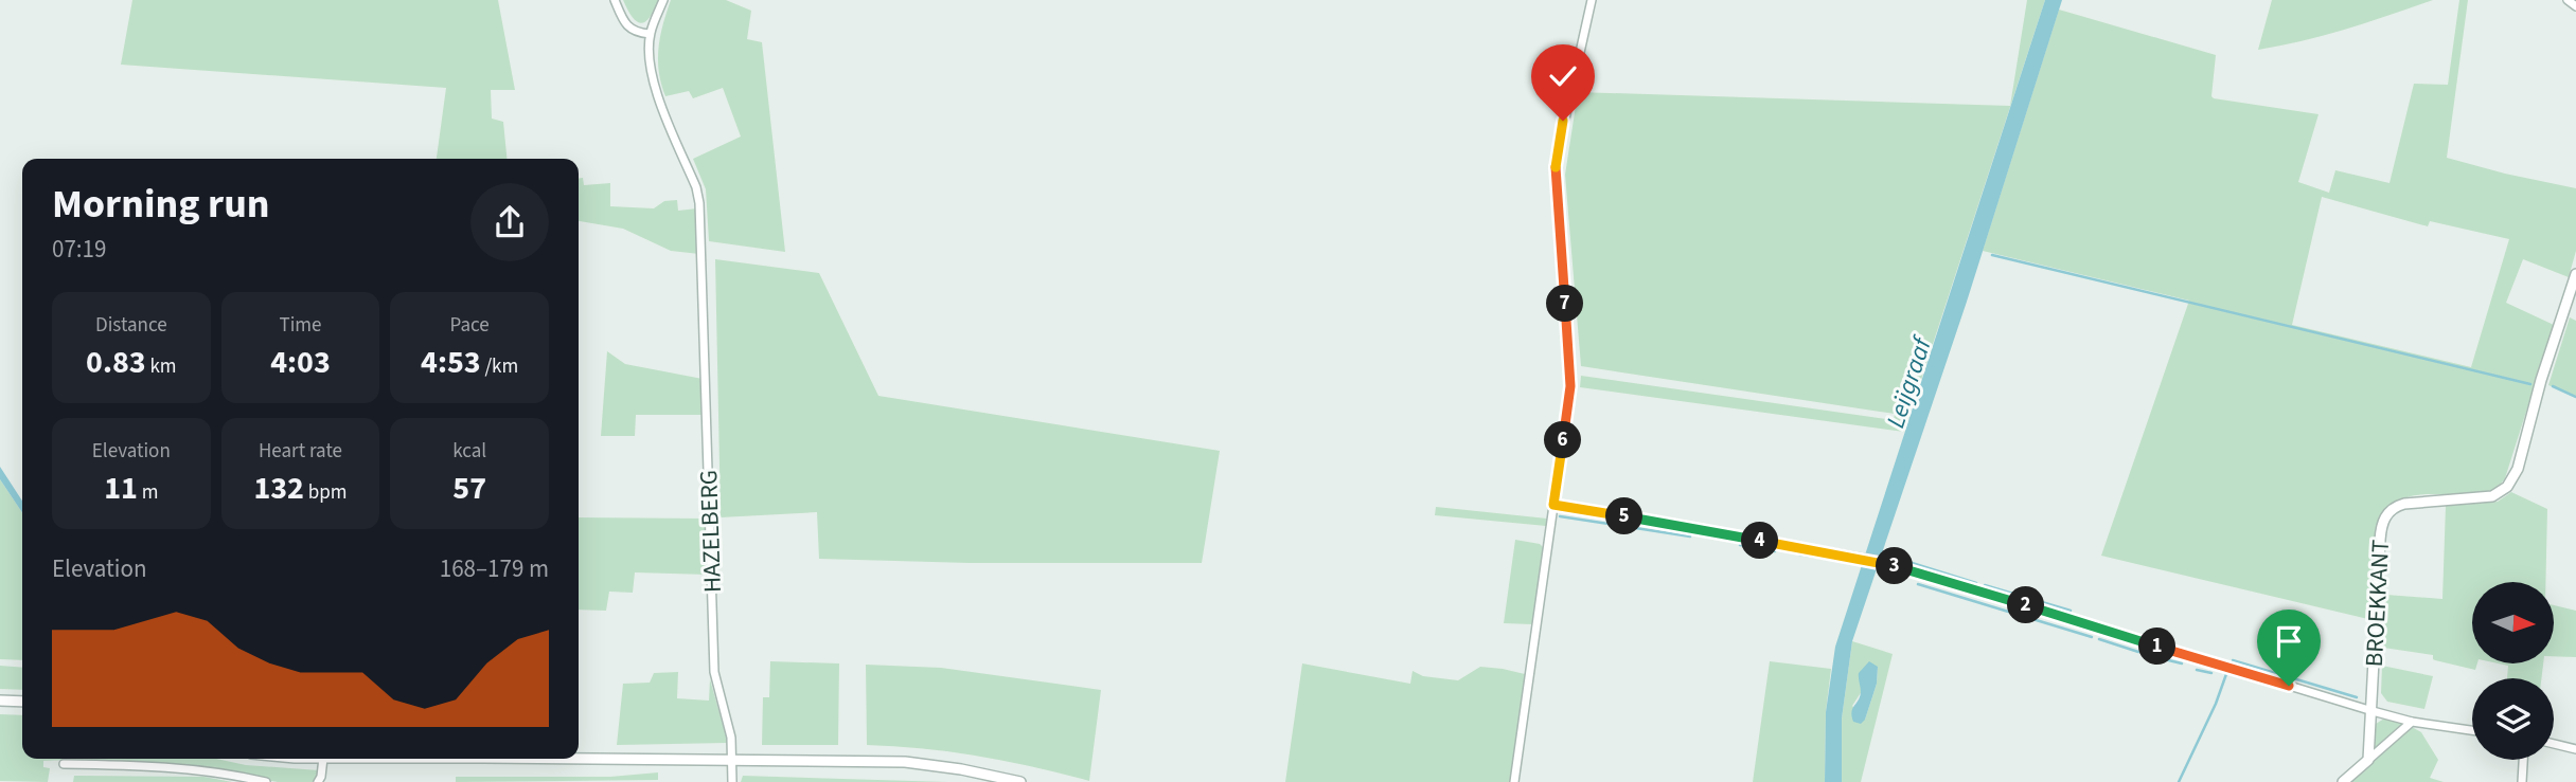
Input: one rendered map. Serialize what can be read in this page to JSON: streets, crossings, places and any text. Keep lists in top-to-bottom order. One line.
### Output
{"streets":{"street":["HAZELBERG","BROEKKANT"]},"water":["Leijgraaf"],"north":"right","page":{"heading":["Morning run","07:19"],"pins":["7","6","5","4","3","2","1"],"stats":[["Distance","0.83 km"],["Time","4:03"],["Pace","4:53 /km"],["Elevation","11 m"],["Heart rate","132 bpm"],["kcal","57"]],"chart":["Elevation","168–179 m"]}}
